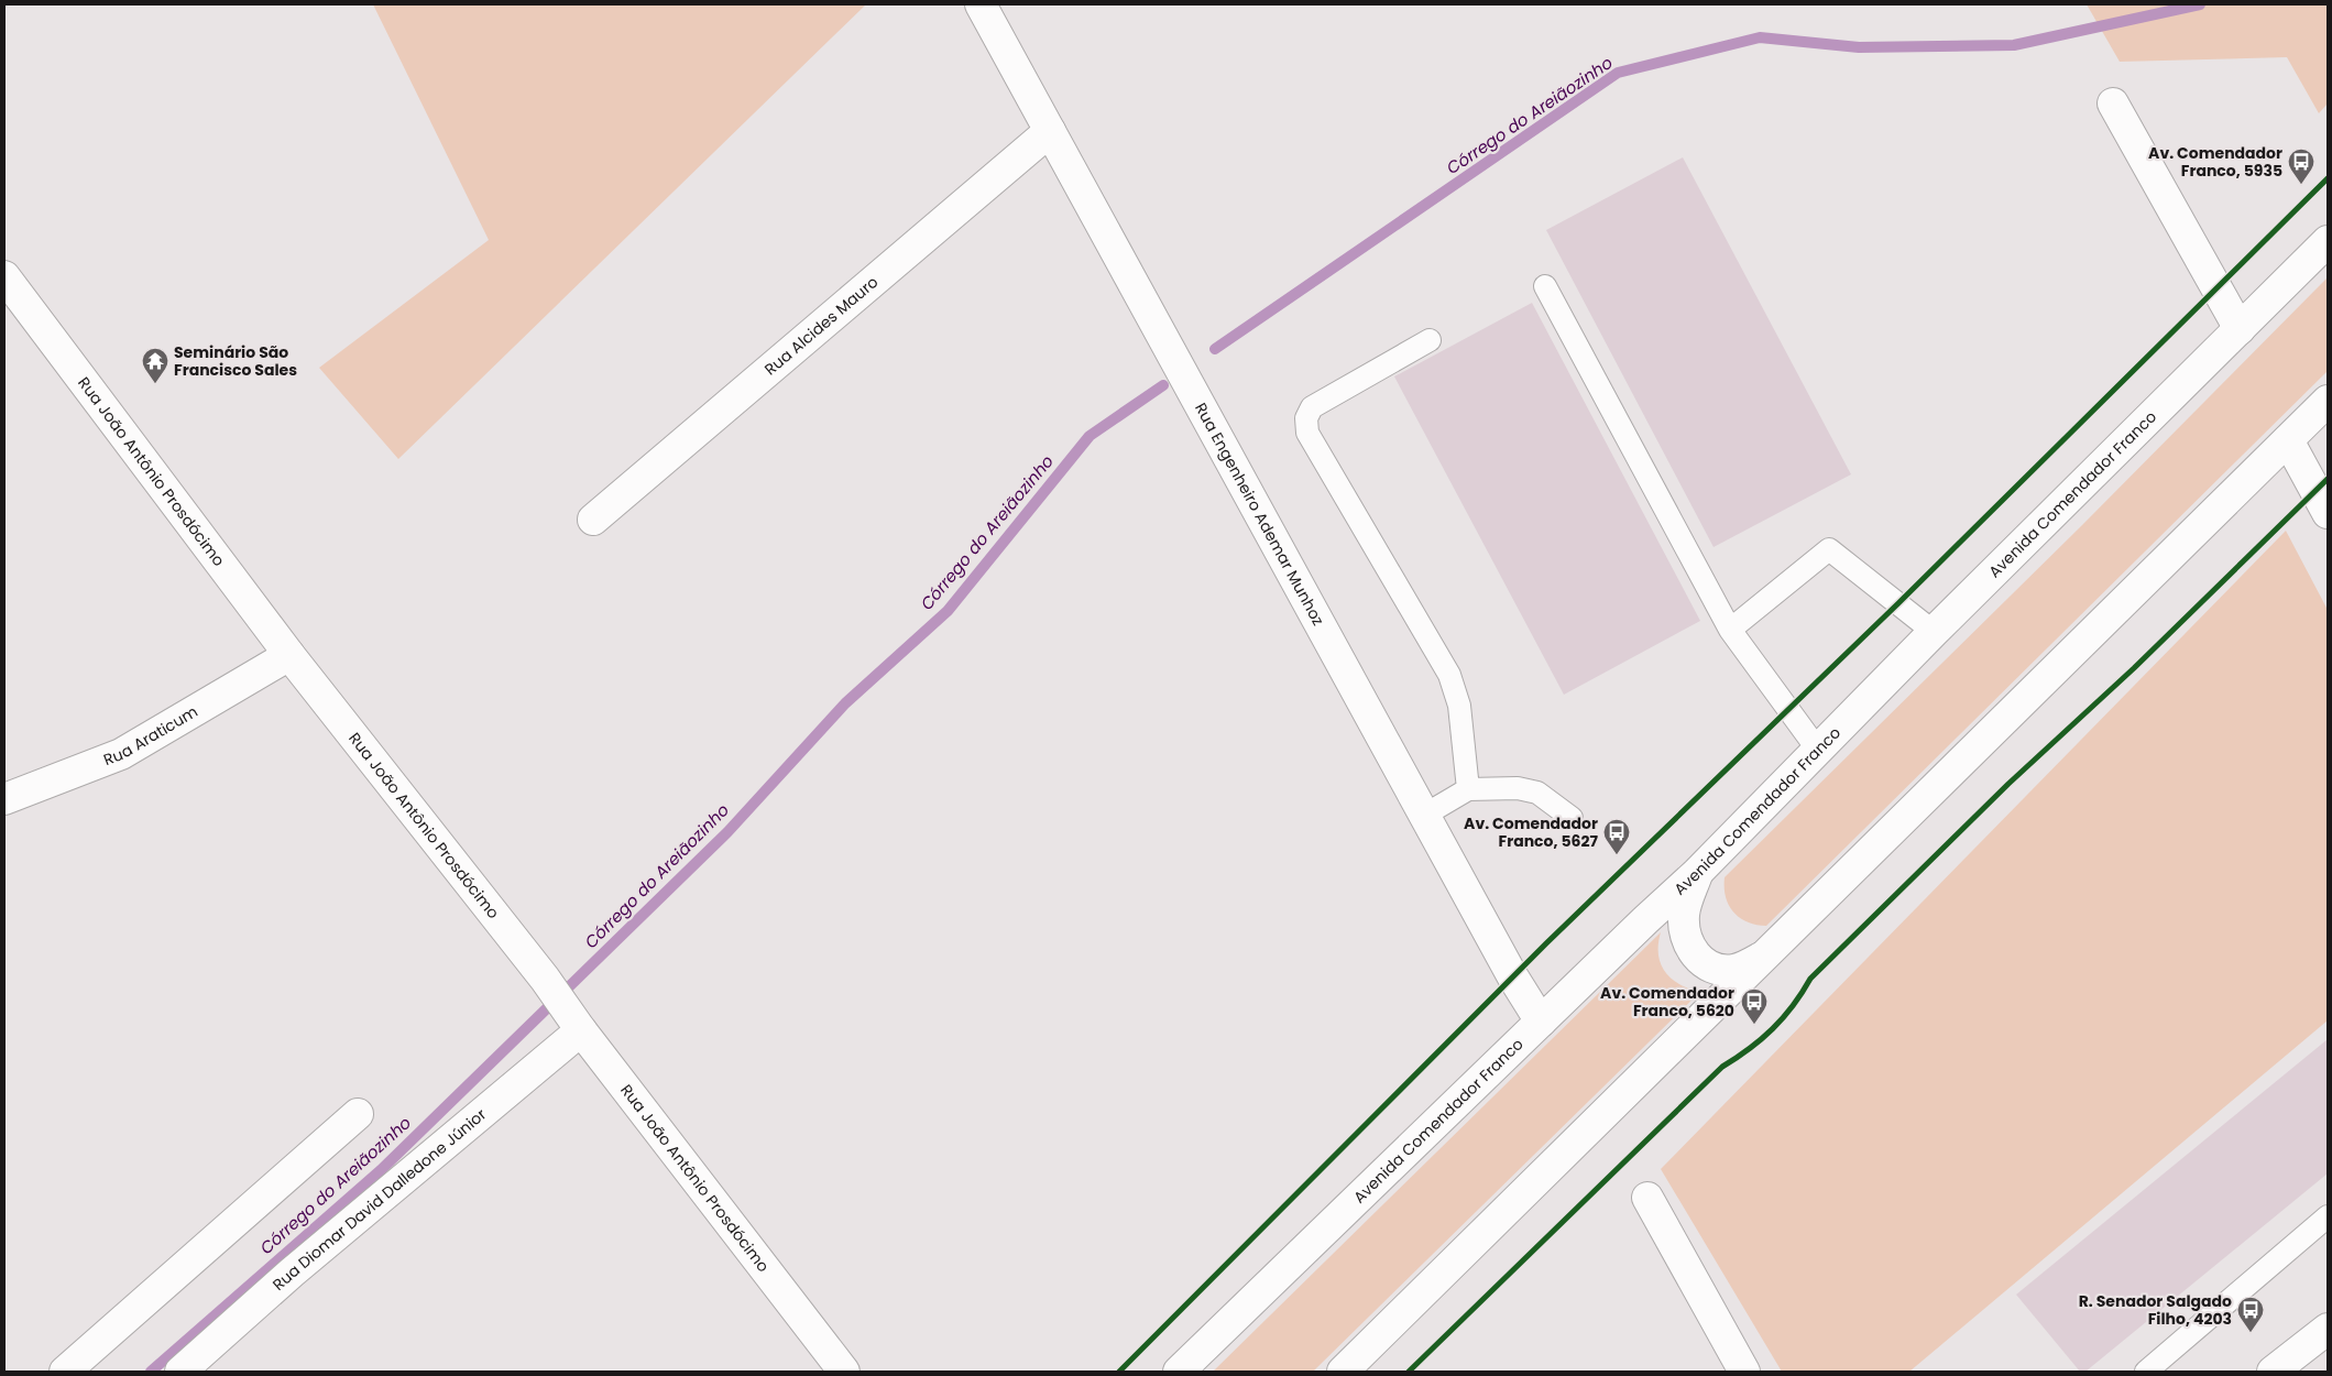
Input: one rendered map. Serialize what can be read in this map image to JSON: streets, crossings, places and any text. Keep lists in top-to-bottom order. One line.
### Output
{"streets":{"main road":["Rua Alcides Mauro","Rua João Antônio Prosdócimo","Avenida Comendador Franco","Rua Engenheiro Ademar Munhoz","Rua Araticum","Rua Diomar David Dalledone Júnior"]},"crossings":[["Rua Alcides Mauro","Rua Engenheiro Ademar Munhoz"],["Rua João Antônio Prosdócimo","Rua Araticum"],["Rua João Antônio Prosdócimo","Rua Diomar David Dalledone Júnior"],["Avenida Comendador Franco","Rua Engenheiro Ademar Munhoz"]],"water":["Córrego do Areiãozinho"],"places":{"bus stop":["Av. Comendador Franco, 5935","Av. Comendador Franco, 5627","Av. Comendador Franco, 5620","R. Senador Salgado Filho, 4203"],"temple":["Seminário São Francisco Sales"]}}
